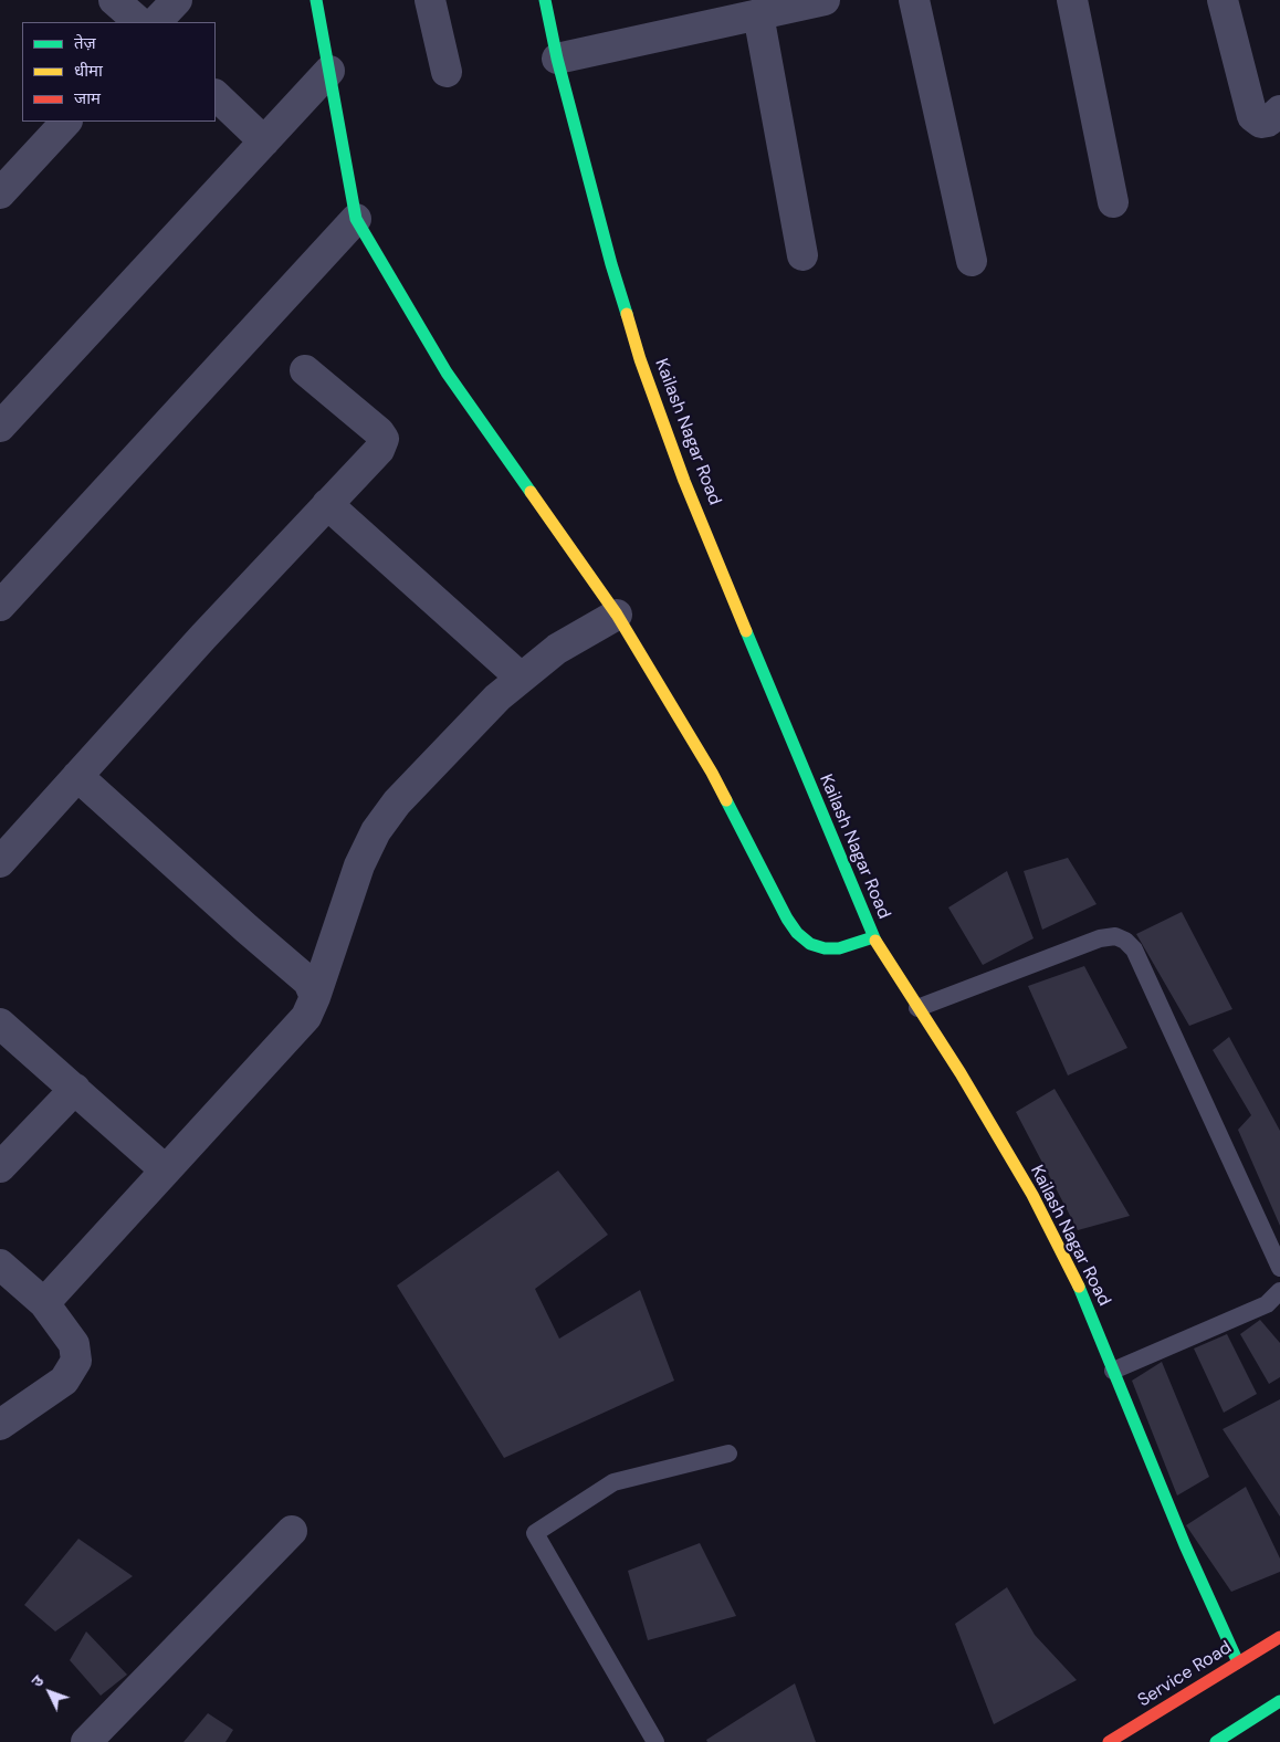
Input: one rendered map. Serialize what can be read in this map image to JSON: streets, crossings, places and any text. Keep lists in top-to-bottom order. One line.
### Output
{"streets":{"main road":["Kailash Nagar Road","Service Road"]},"crossings":[["Kailash Nagar Road","Service Road"]],"legend":["तेज़","धीमा","जाम"],"north":"top left"}
